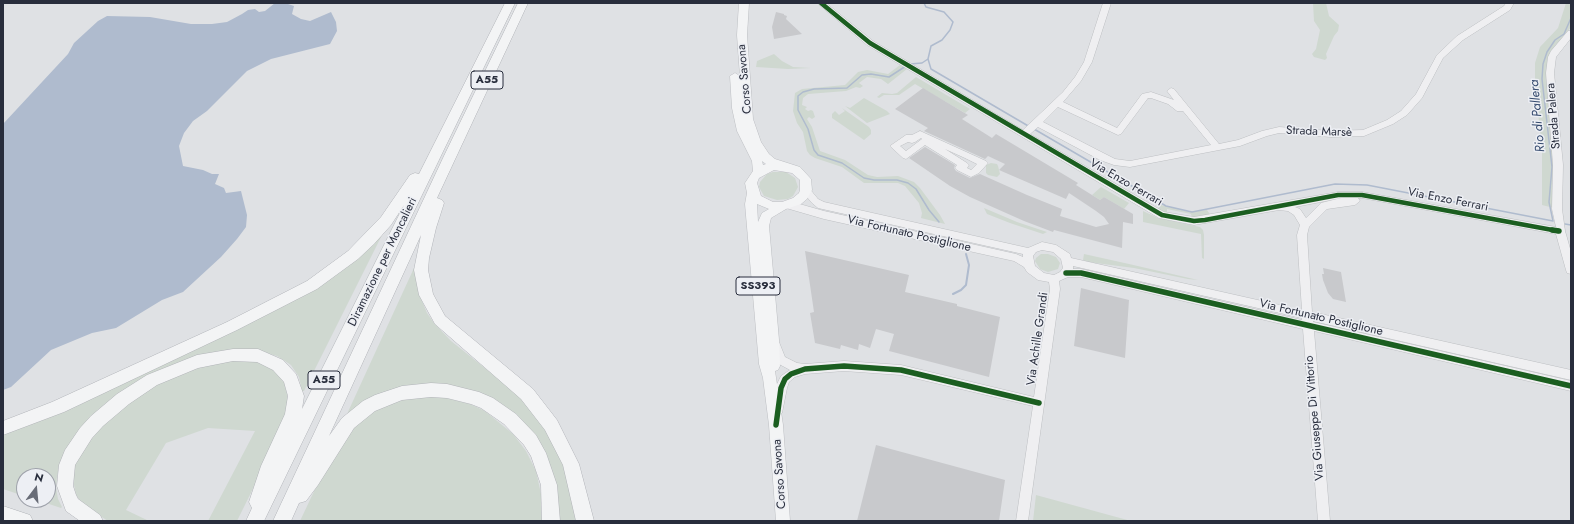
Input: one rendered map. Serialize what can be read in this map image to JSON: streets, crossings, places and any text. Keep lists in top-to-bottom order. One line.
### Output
{"streets":{"highway":["A55","Diramazione per Moncalieri"],"main road":["Corso Savona","SS393"],"street":["Strada Palera","Strada Marsè","Via Enzo Ferrari","Via Fortunato Postiglione","Via Achille Grandi","Via Giuseppe Di Vittorio"]},"crossings":[["Corso Savona","Via Fortunato Postiglione"],["Strada Palera","Via Enzo Ferrari"],["Strada Marsè","Via Enzo Ferrari"],["Via Fortunato Postiglione","Via Achille Grandi"],["Via Fortunato Postiglione","Via Giuseppe Di Vittorio"]],"water":["Rio di Pallera"],"north":"top"}
